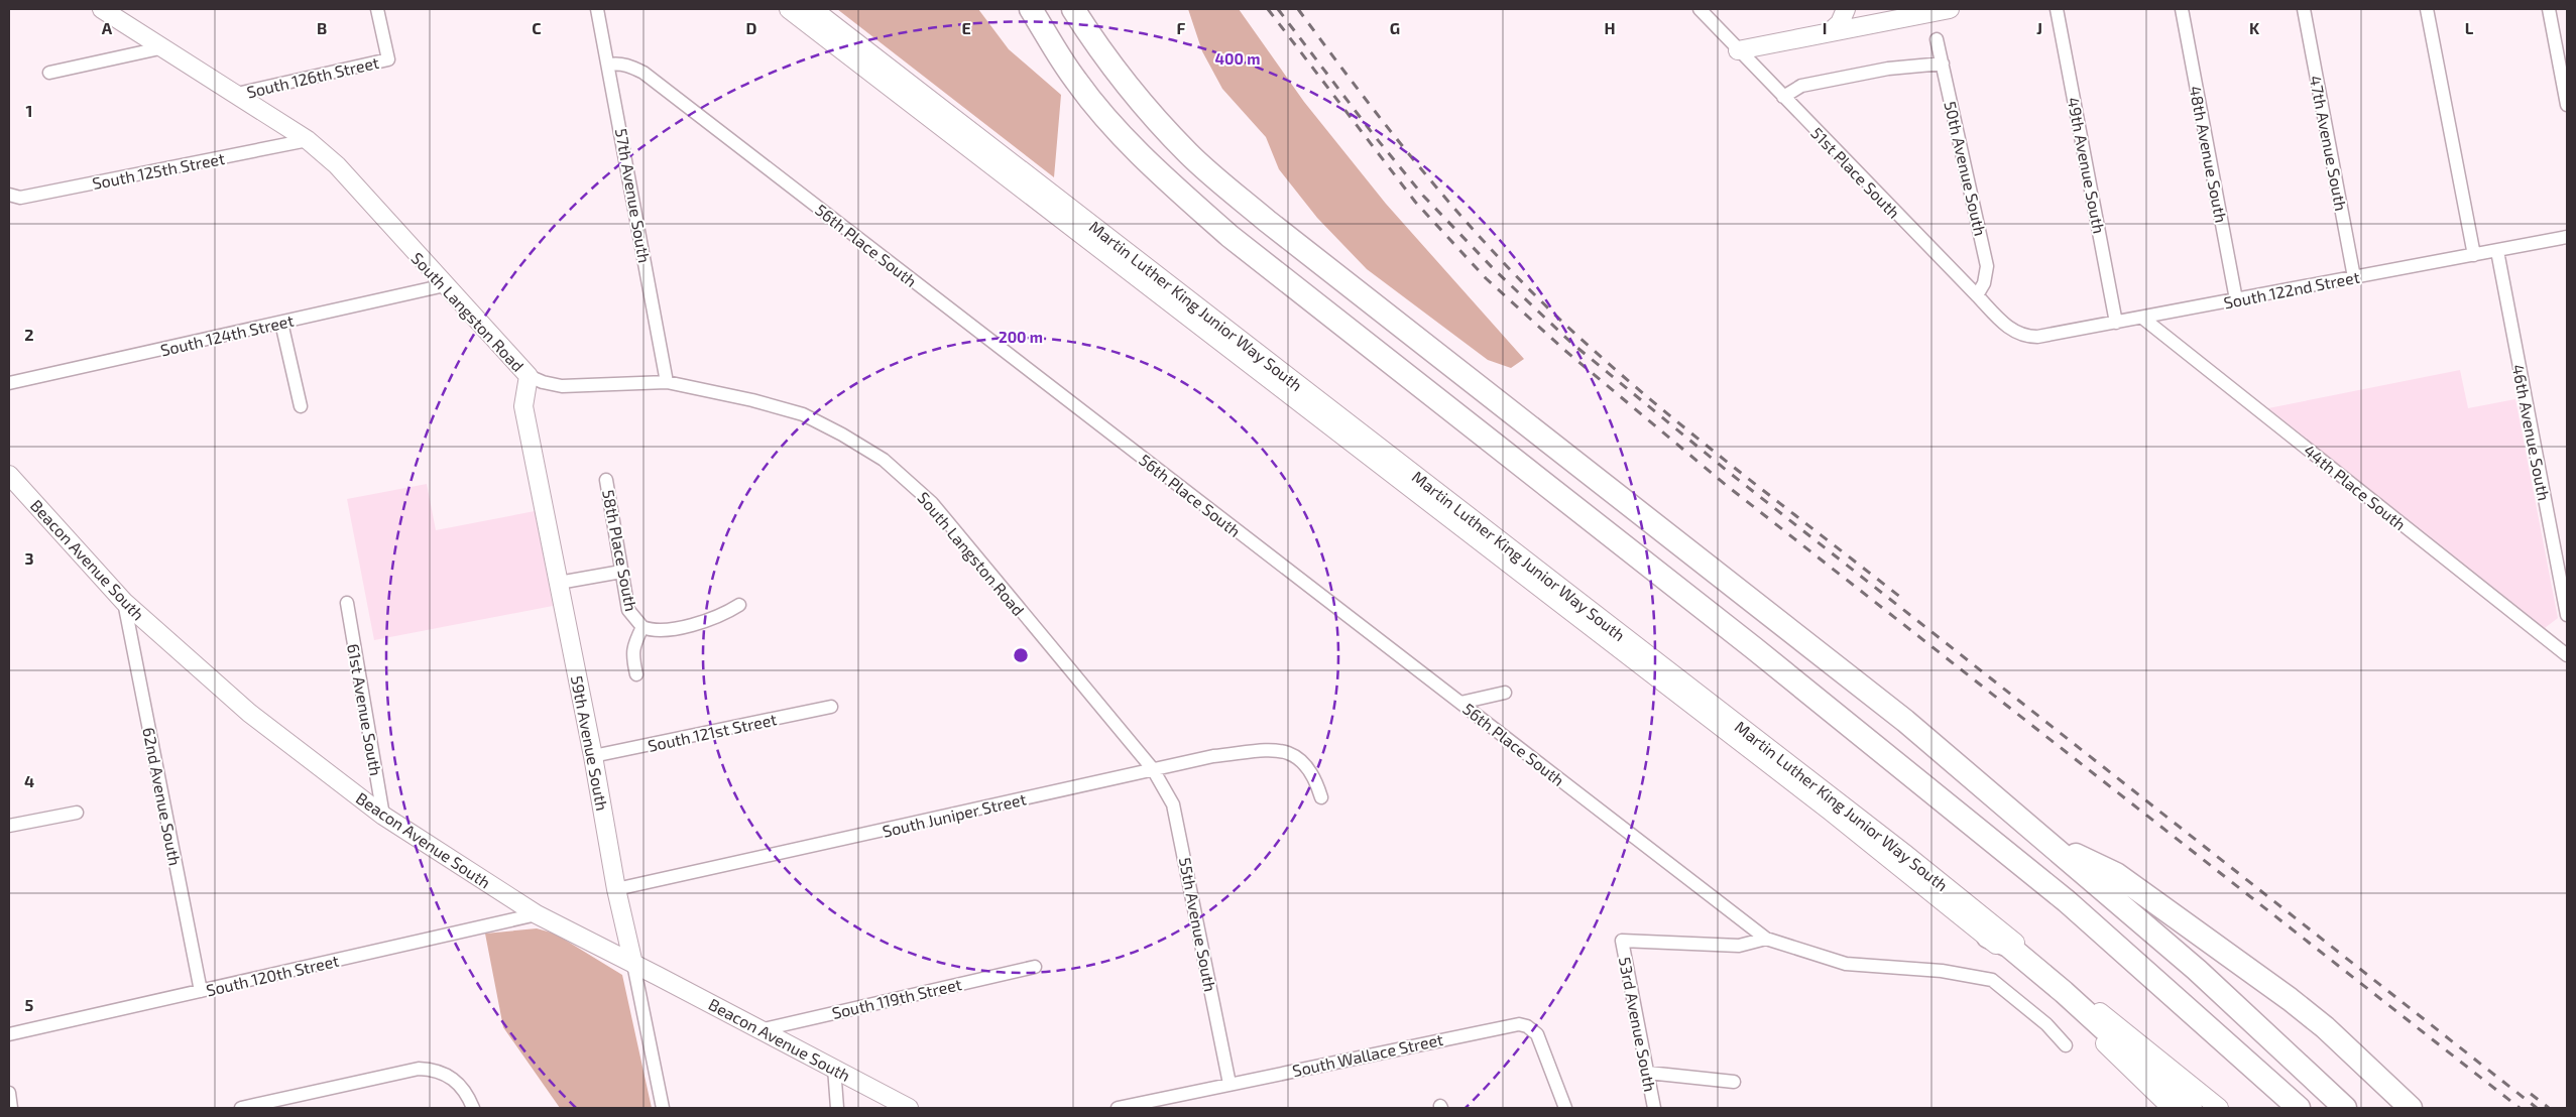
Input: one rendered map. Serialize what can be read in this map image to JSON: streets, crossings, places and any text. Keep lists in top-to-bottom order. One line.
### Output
{"streets":{"main road":["Martin Luther King Junior Way South","South Langston Road","Beacon Avenue South","59th Avenue South"],"street":["South 126th Street","47th Avenue South","48th Avenue South","49th Avenue South","50th Avenue South","South 125th Street","51st Place South","57th Avenue South","56th Place South","South 122nd Street","South 124th Street","46th Avenue South","44th Place South","58th Place South","61st Avenue South","South 121st Street","62nd Avenue South","South Juniper Street","55th Avenue South","South 120th Street","South 119th Street","53rd Avenue South","South Wallace Street"]},"crossings":[["South 126th Street","South Langston Road"],["47th Avenue South","South 122nd Street"],["48th Avenue South","South 122nd Street"],["49th Avenue South","South 122nd Street"],["50th Avenue South","51st Place South"],["South 125th Street","South Langston Road"],["51st Place South","South 122nd Street"],["57th Avenue South","56th Place South"],["57th Avenue South","South Langston Road"],["56th Place South","53rd Avenue South"],["South 122nd Street","46th Avenue South"],["South 122nd Street","44th Place South"],["South Langston Road","South 124th Street"],["South Langston Road","59th Avenue South"],["South Langston Road","South Juniper Street"],["South Langston Road","55th Avenue South"],["Beacon Avenue South","61st Avenue South"],["Beacon Avenue South","59th Avenue South"],["Beacon Avenue South","62nd Avenue South"],["Beacon Avenue South","South 120th Street"],["Beacon Avenue South","South 119th Street"],["South 121st Street","59th Avenue South"],["59th Avenue South","South Juniper Street"],["62nd Avenue South","South 120th Street"],["South Juniper Street","55th Avenue South"],["55th Avenue South","South Wallace Street"]],"grid":{"columns":["A","B","C","D","E","F","G","H","I","J","K","L"],"rows":["1","2","3","4","5"]},"rings":["400 m","200 m"]}
